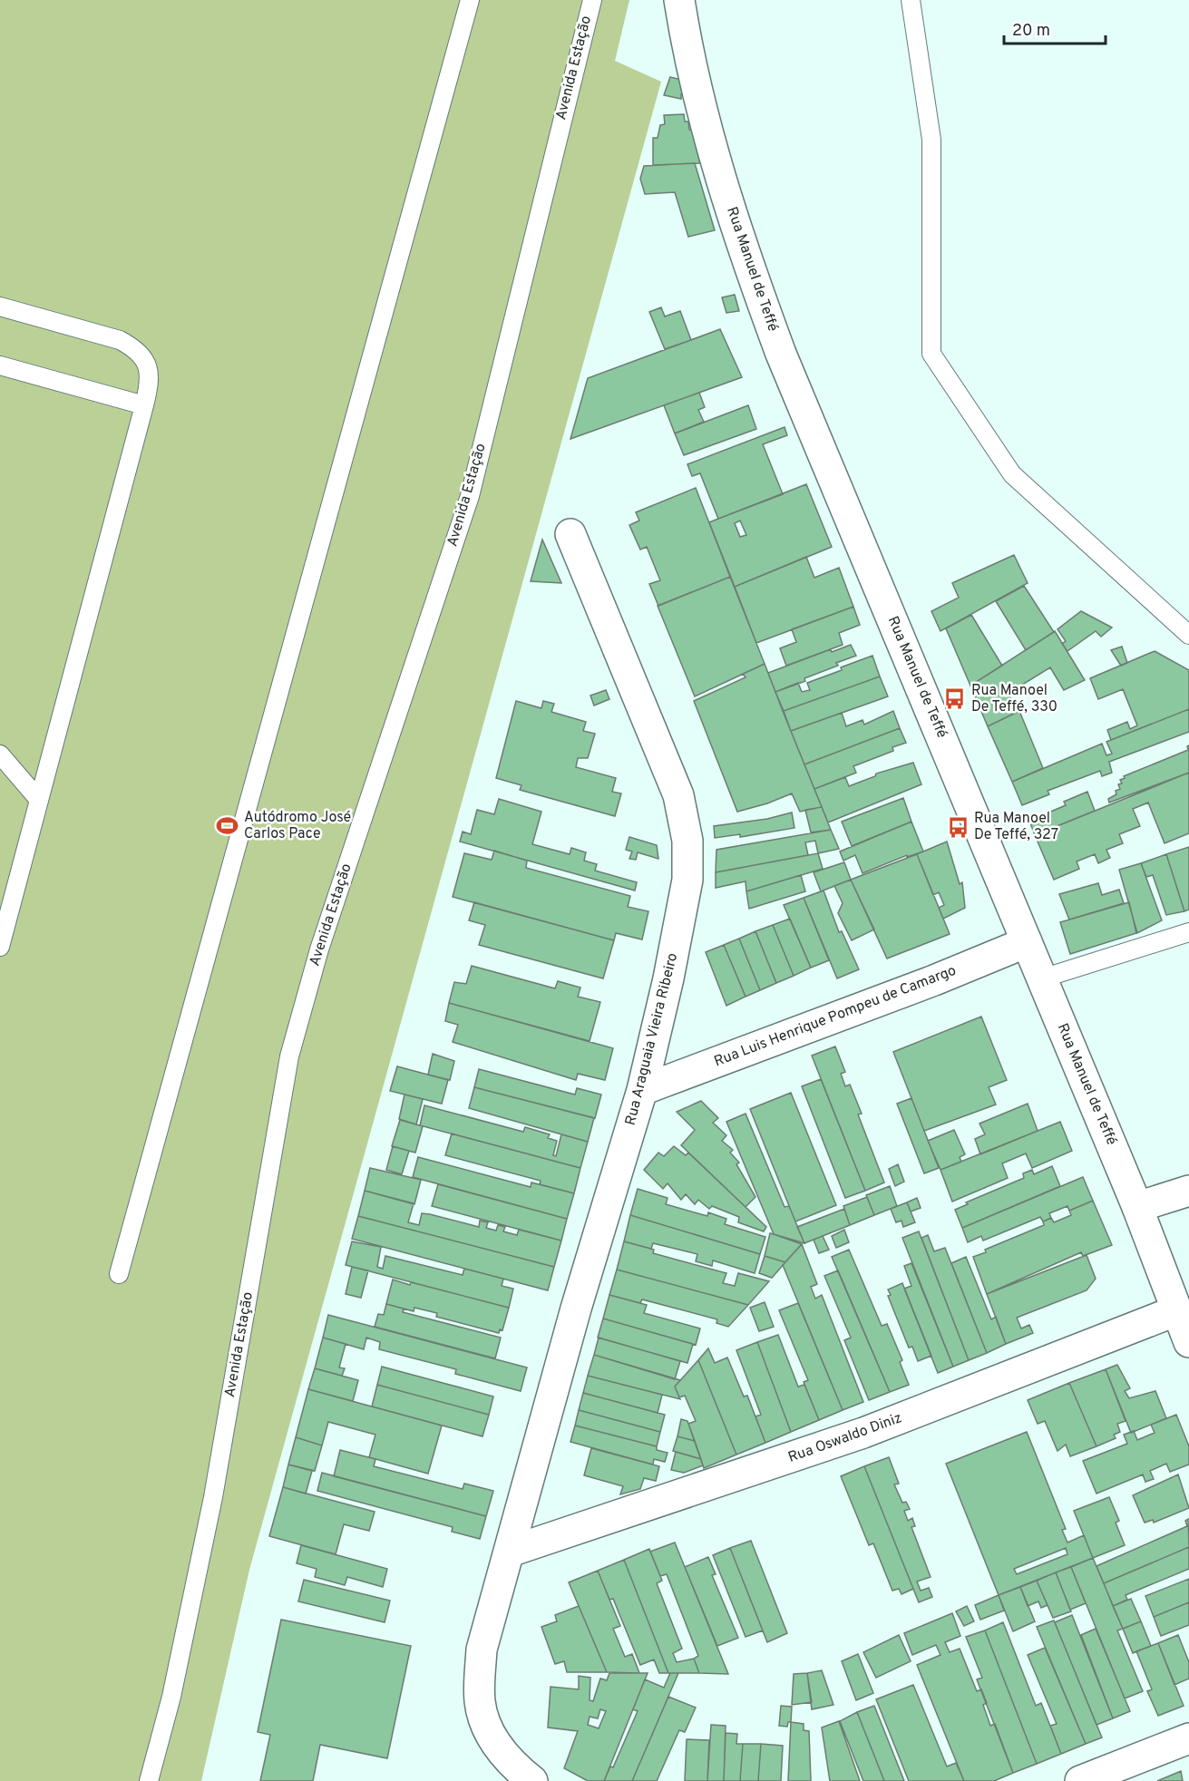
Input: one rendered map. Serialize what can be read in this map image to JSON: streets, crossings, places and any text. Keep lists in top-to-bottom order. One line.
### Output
{"streets":{"street":["Rua Manuel de Teffé","Rua Luis Henrique Pompeu de Camargo","Rua Araguaia Vieira Ribeiro","Rua Oswaldo Diniz"],"lane":["Avenida Estação"]},"crossings":[["Rua Manuel de Teffé","Rua Luis Henrique Pompeu de Camargo"],["Rua Manuel de Teffé","Rua Oswaldo Diniz"],["Rua Luis Henrique Pompeu de Camargo","Rua Araguaia Vieira Ribeiro"],["Rua Araguaia Vieira Ribeiro","Rua Oswaldo Diniz"]],"places":{"bus stop":["Rua Manoel De Teffé, 330","Rua Manoel De Teffé, 327"],"sports":["Autódromo José Carlos Pace"]},"scale_bar":"20 m"}
